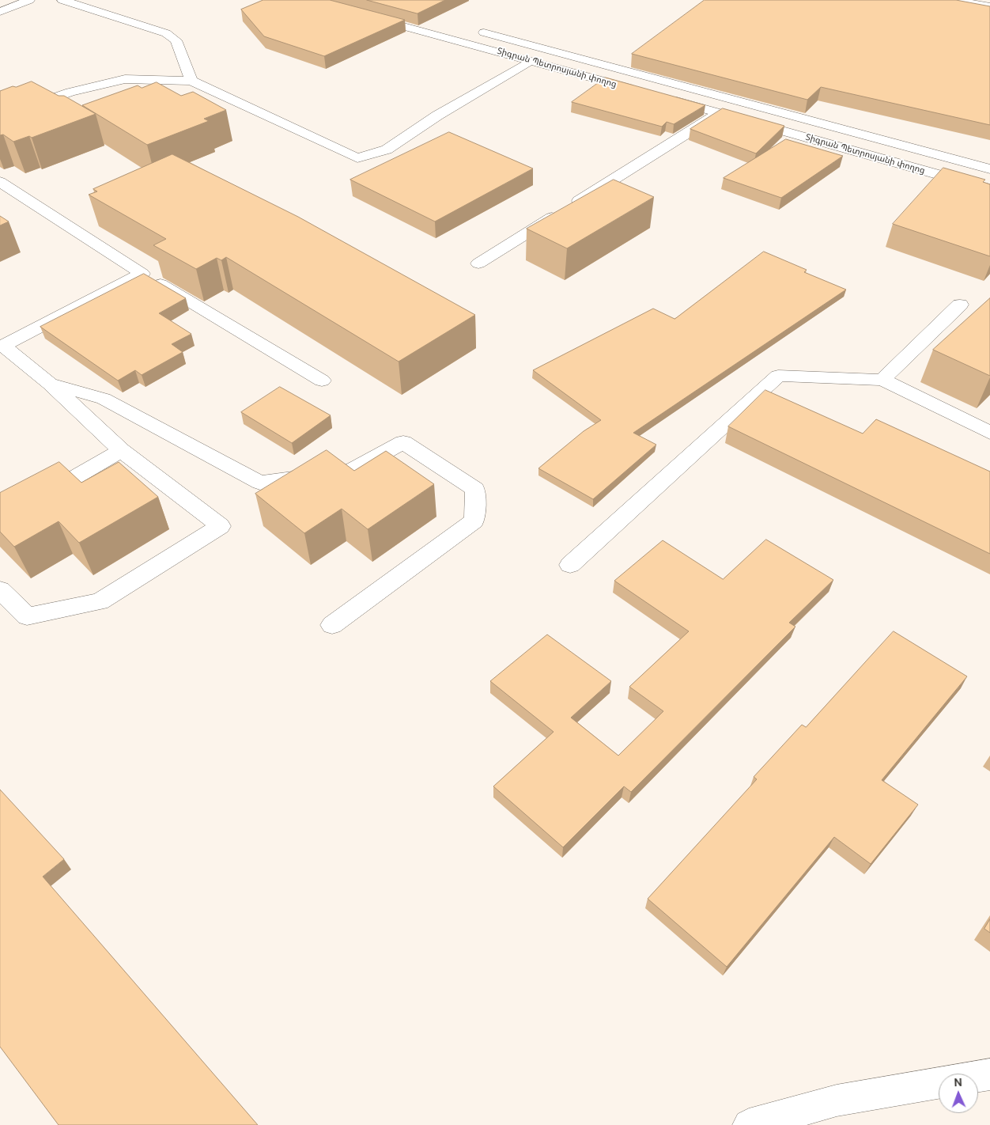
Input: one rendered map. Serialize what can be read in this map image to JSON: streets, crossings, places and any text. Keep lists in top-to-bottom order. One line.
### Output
{"streets":{"main road":["Տիգրան Պետրոսյանի փողոց"]},"north":"top"}
